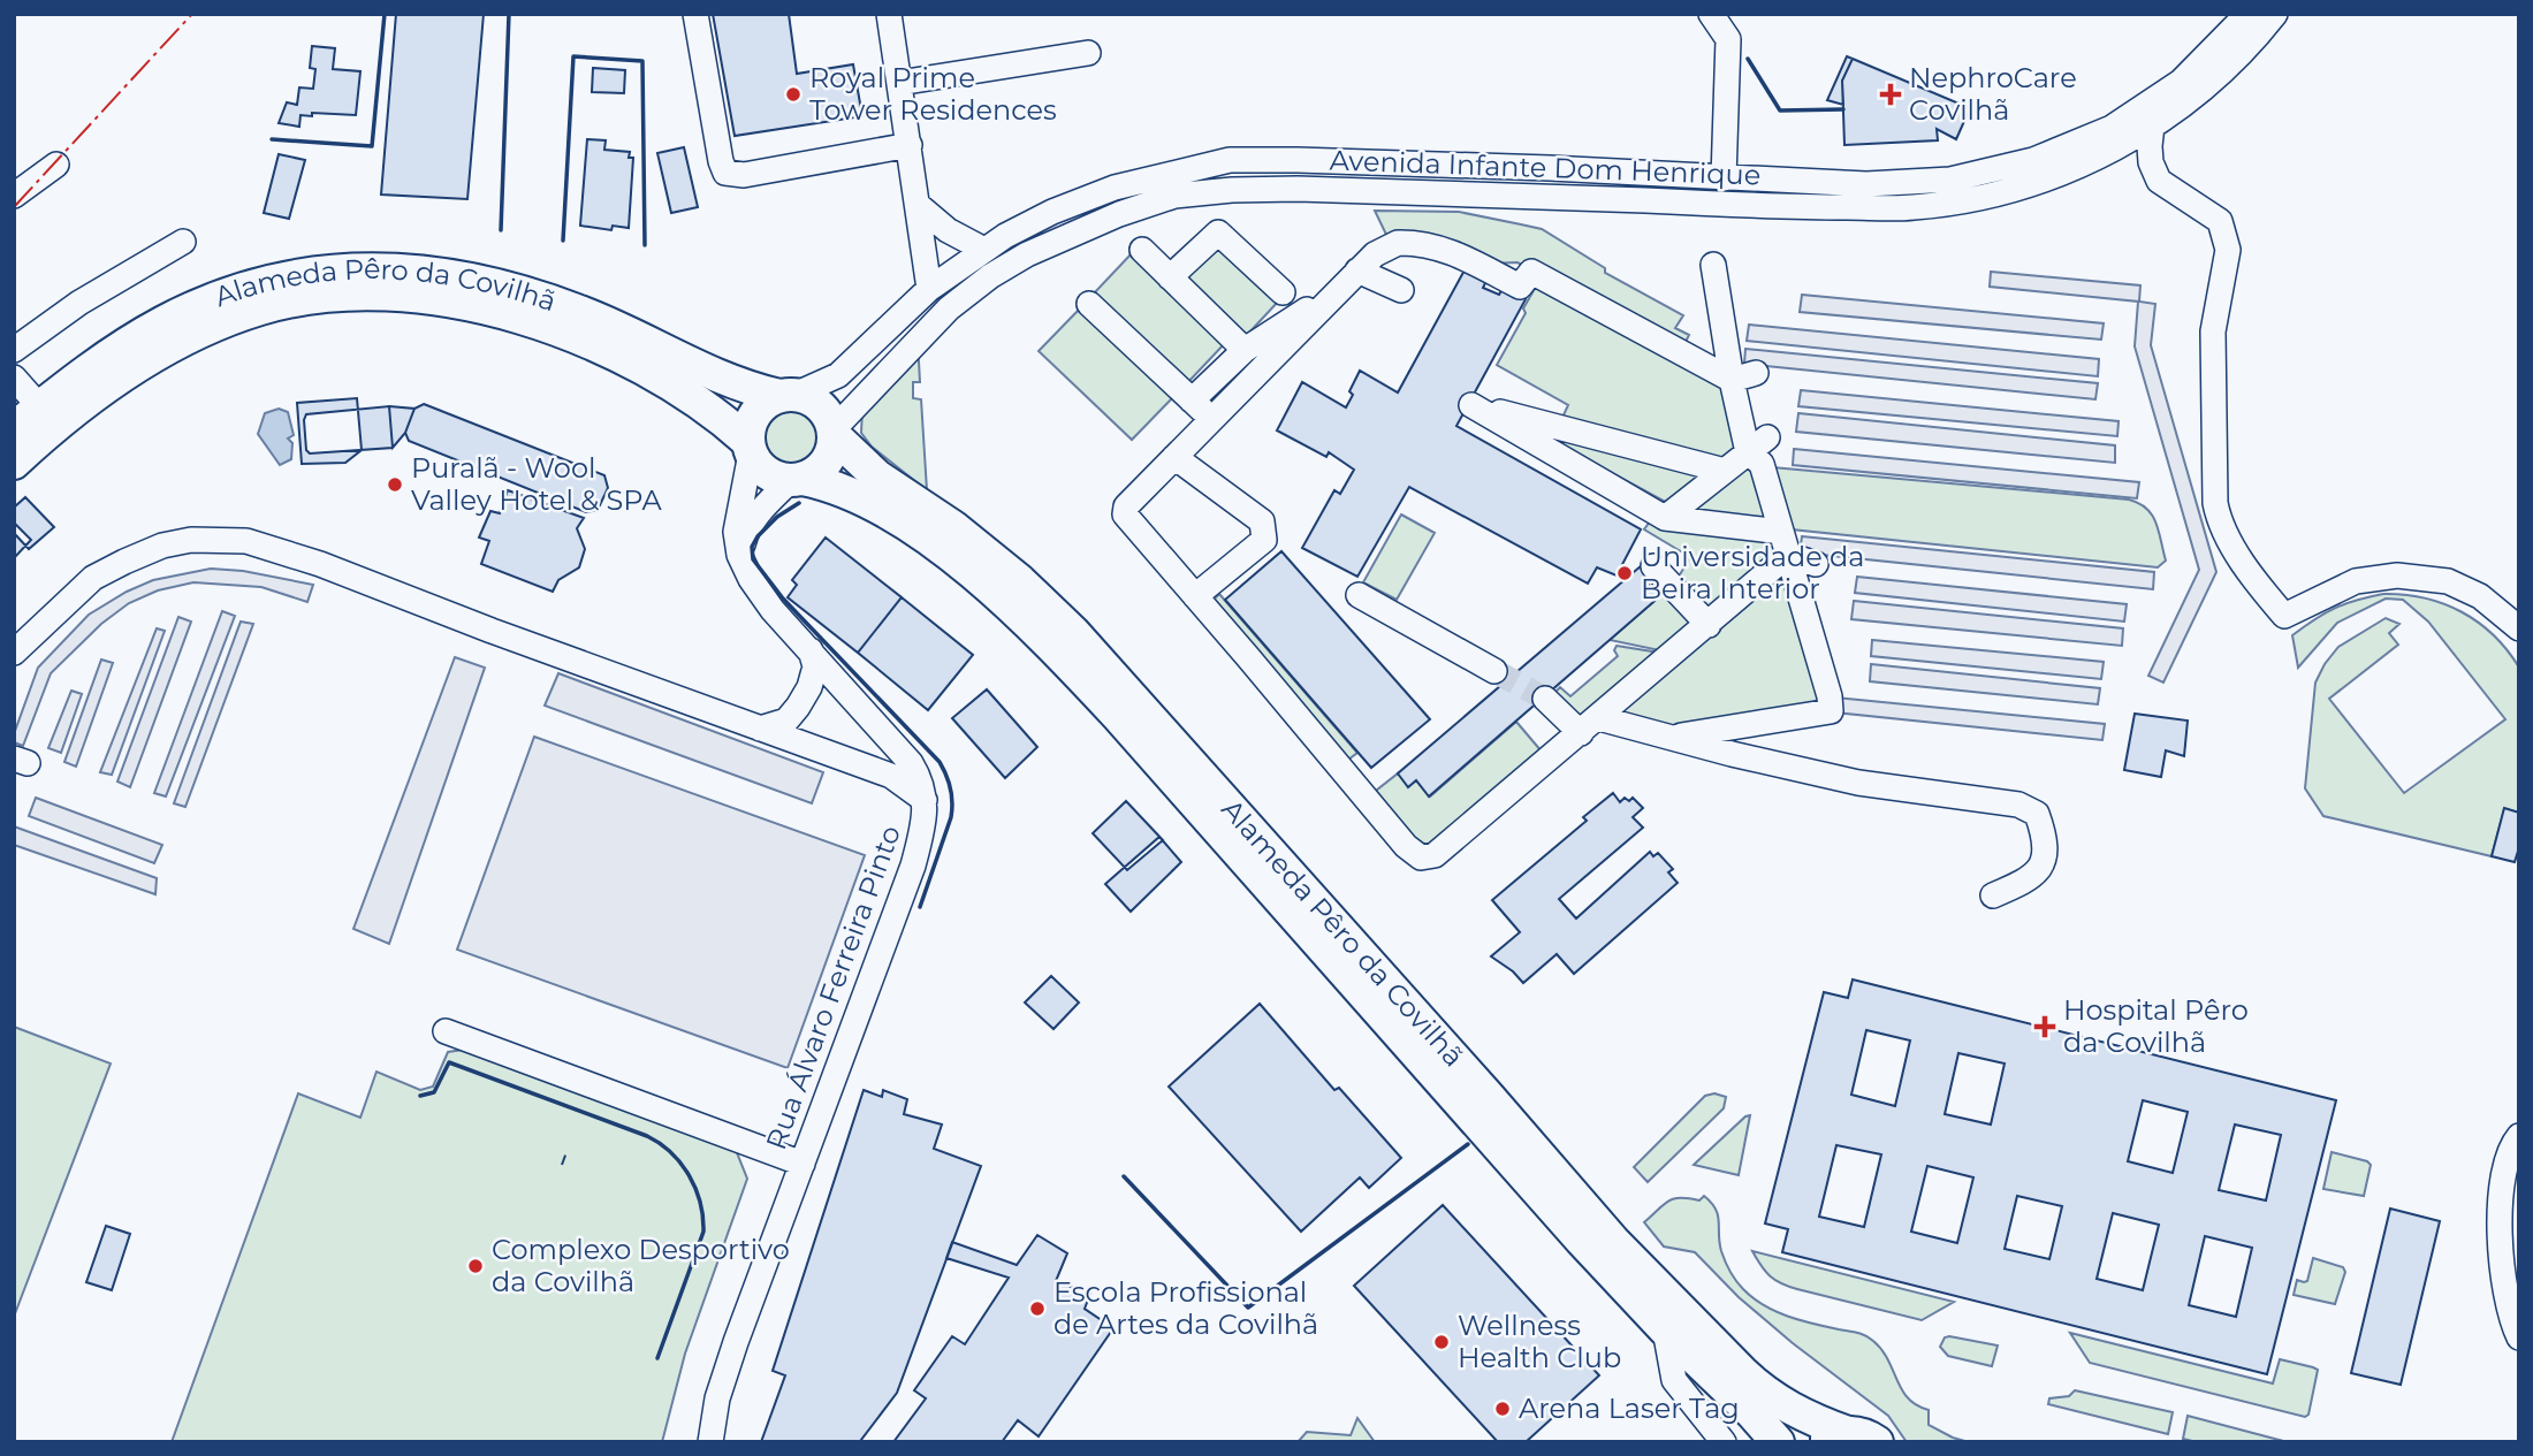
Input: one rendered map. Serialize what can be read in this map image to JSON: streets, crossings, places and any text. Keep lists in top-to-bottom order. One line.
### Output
{"streets":{"main road":["Alameda Pêro da Covilhã"],"street":["Avenida Infante Dom Henrique","Rua Álvaro Ferreira Pinto"]},"crossings":[["Avenida Infante Dom Henrique","Alameda Pêro da Covilhã"],["Avenida Infante Dom Henrique","Rua Álvaro Ferreira Pinto"],["Alameda Pêro da Covilhã","Rua Álvaro Ferreira Pinto"]],"places":{"other":["Royal Prime Tower Residences","Puralã - Wool Valley Hotel & SPA","Universidade da Beira Interior","Complexo Desportivo da Covilhã","Escola Profissional de Artes da Covilhã","Wellness Health Club","Arena Laser Tag"],"health":["NephroCare Covilhã","Hospital Pêro da Covilhã"]}}
